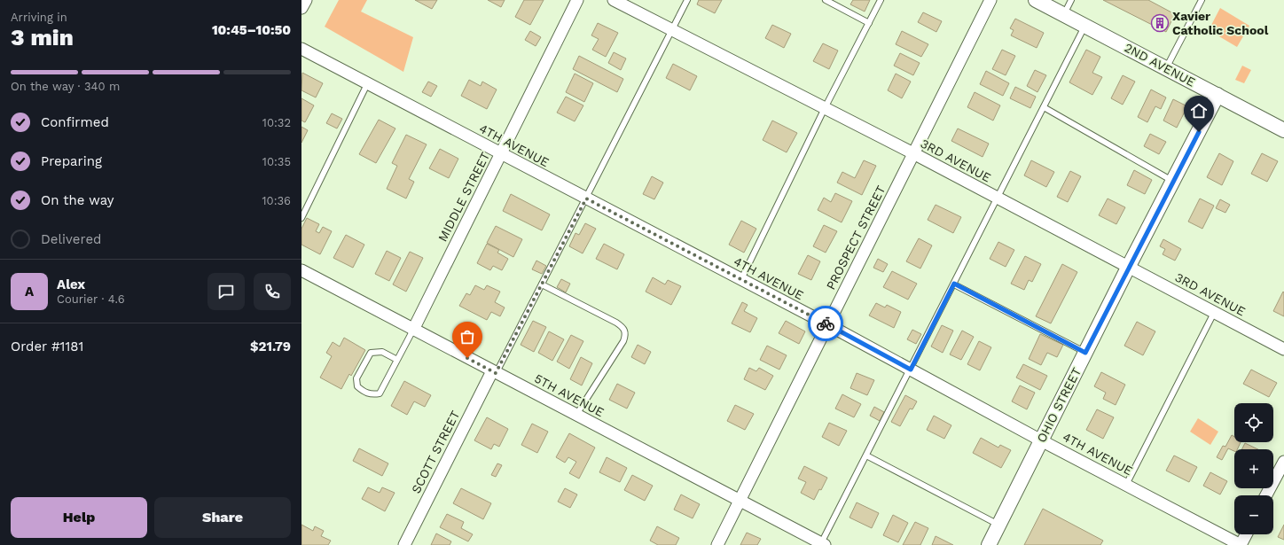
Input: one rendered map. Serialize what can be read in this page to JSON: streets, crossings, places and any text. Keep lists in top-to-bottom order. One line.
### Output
{"streets":{"street":["2ND AVENUE","4TH AVENUE","3RD AVENUE","MIDDLE STREET","PROSPECT STREET","5TH AVENUE","OHIO STREET","SCOTT STREET"]},"crossings":[["2ND AVENUE","OHIO STREET"],["4TH AVENUE","MIDDLE STREET"],["4TH AVENUE","PROSPECT STREET"],["4TH AVENUE","OHIO STREET"],["3RD AVENUE","PROSPECT STREET"],["3RD AVENUE","OHIO STREET"],["MIDDLE STREET","5TH AVENUE"],["PROSPECT STREET","5TH AVENUE"],["5TH AVENUE","SCOTT STREET"]],"places":{"building":["Xavier Catholic School"]},"page":{"heading":["3 min","Arriving in","10:45–10:50"],"panel":["Alex","Courier · 4.6","Order #1181","$21.79"],"bar":"On the way · 340 m","list":[["Confirmed","10:32"],["Preparing","10:35"],["On the way","10:36"],"Delivered"],"round":"A","map_buttons":["+","−"],"buttons":["Help","Share"]}}
